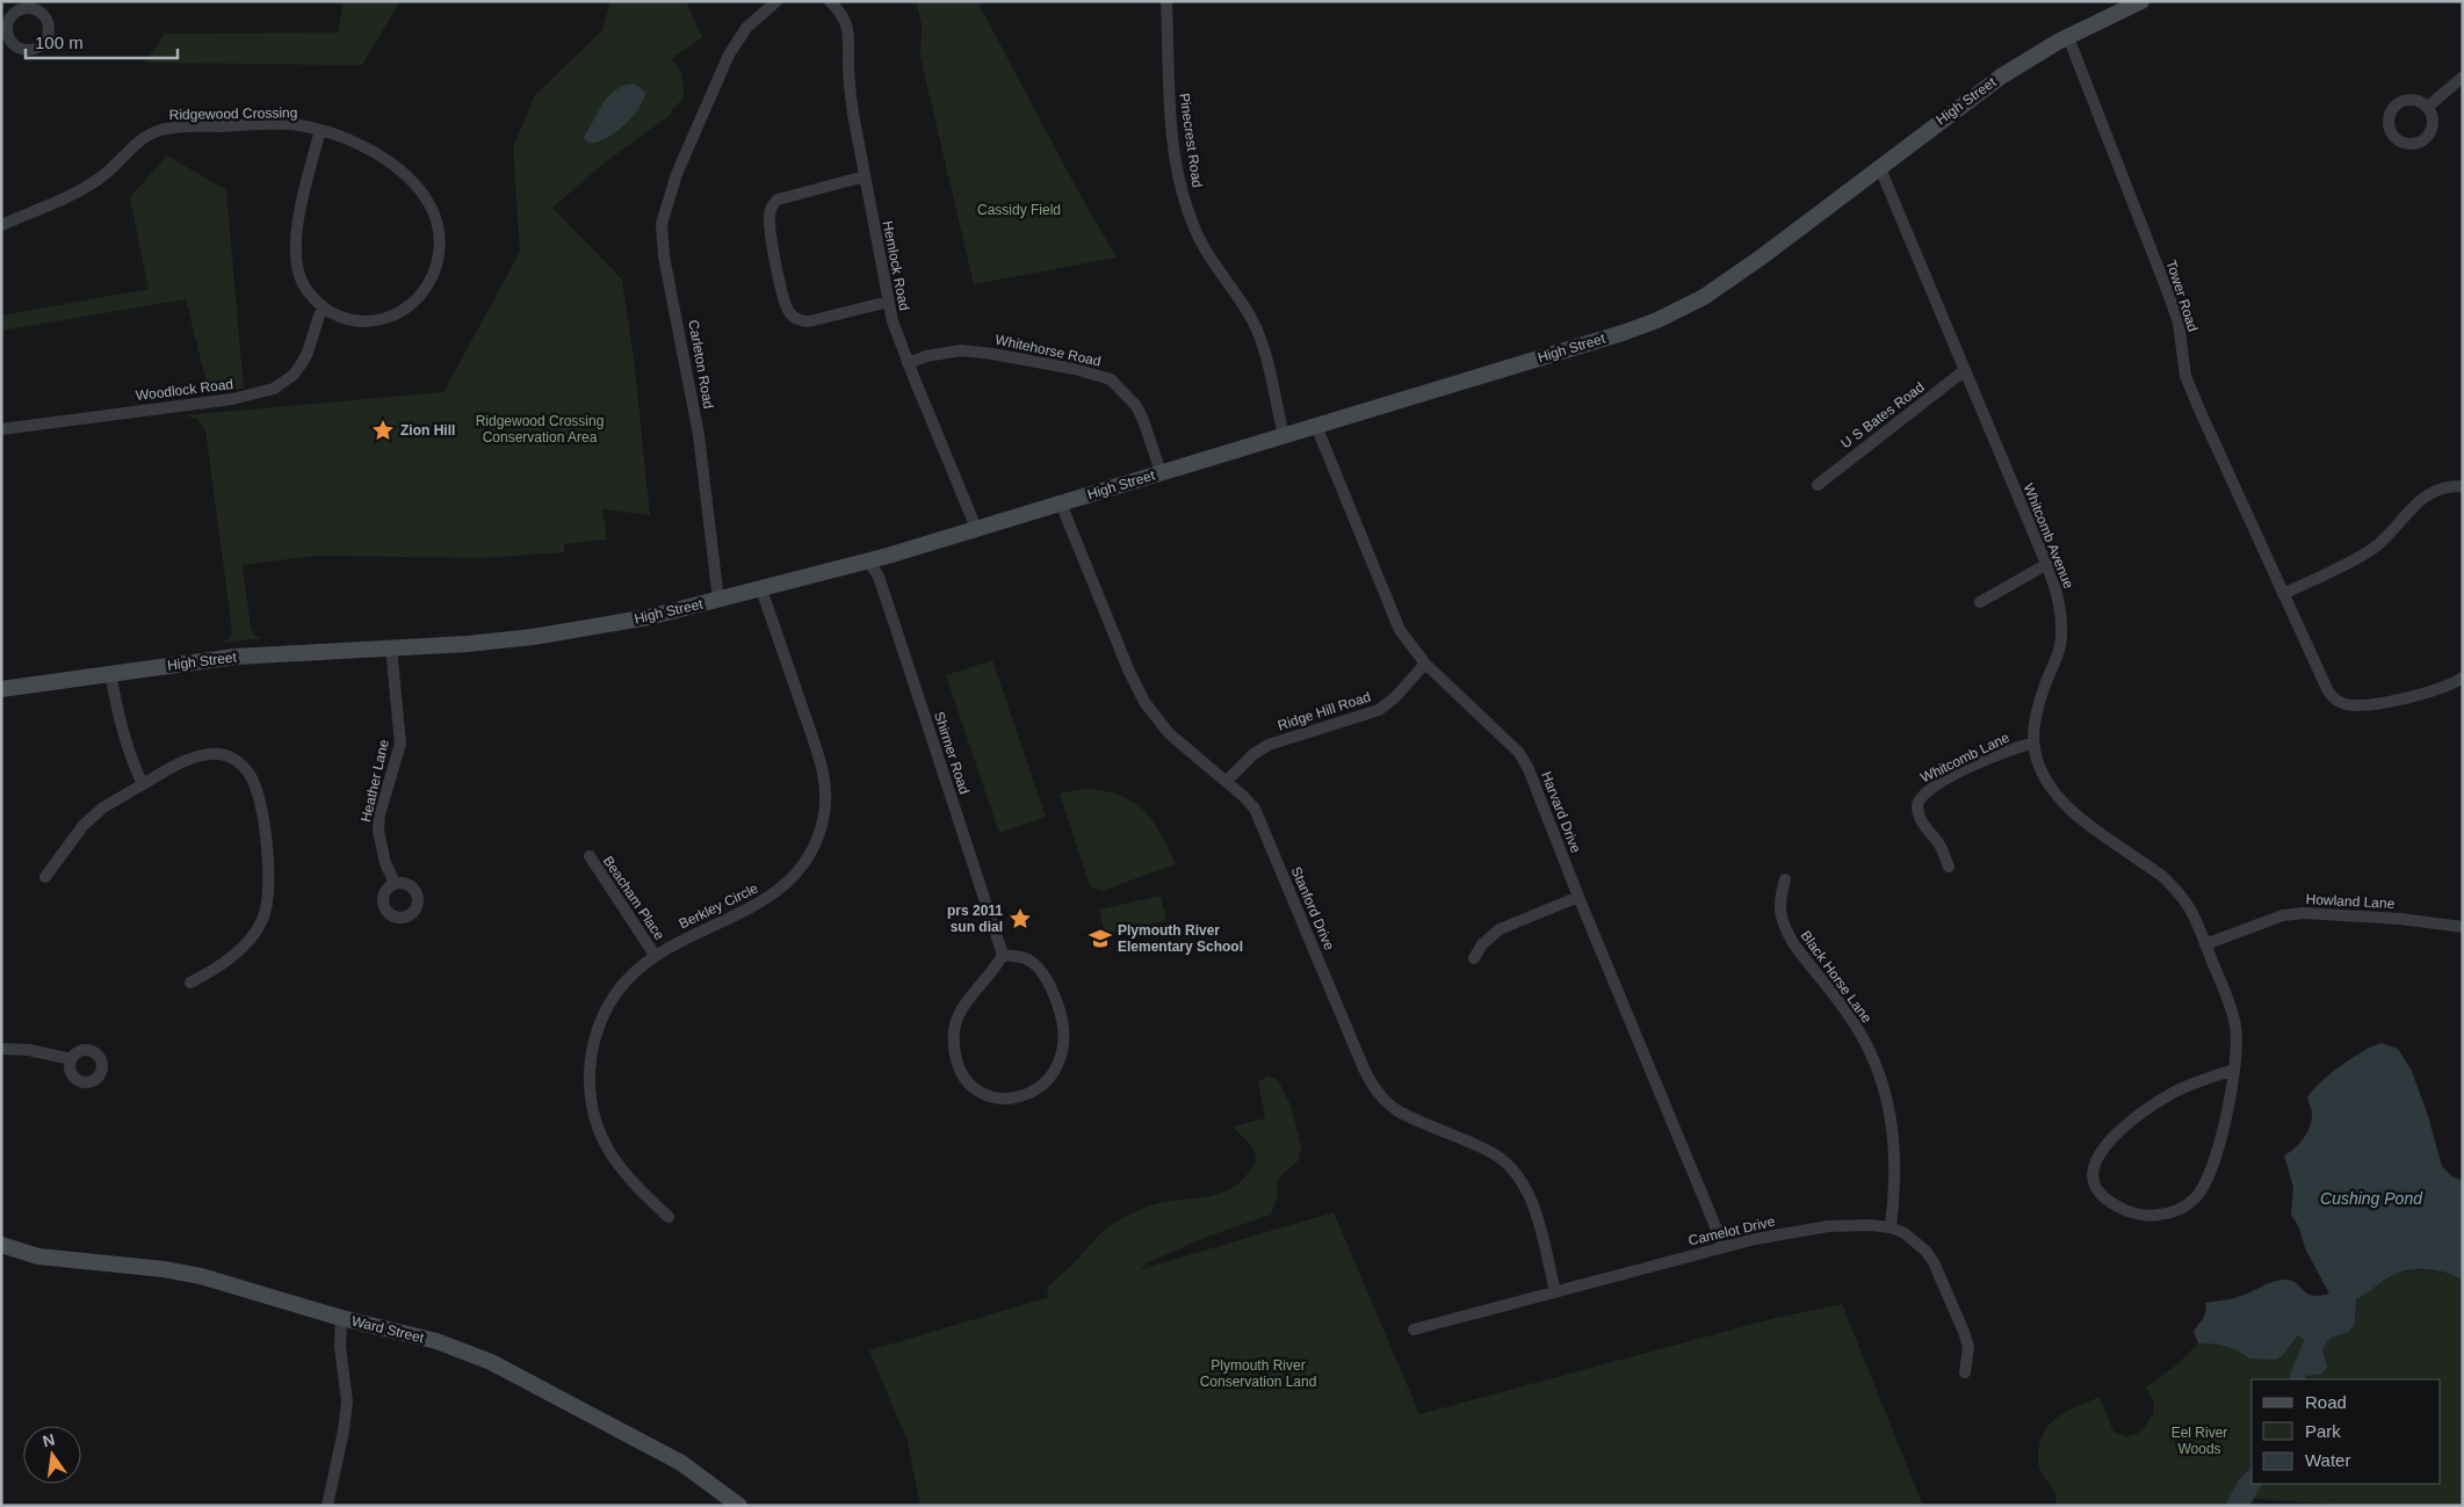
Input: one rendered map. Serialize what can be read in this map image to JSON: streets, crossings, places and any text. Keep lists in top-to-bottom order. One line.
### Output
{"streets":{"main road":["High Street","Ward Street"],"street":["Ridgewood Crossing","Pinecrest Road","Hemlock Road","Tower Road","Whitehorse Road","Carleton Road","Woodlock Road","U S Bates Road","Whitcomb Avenue","Ridge Hill Road","Shirmer Road","Whitcomb Lane","Heather Lane","Harvard Drive","Beacham Place","Howland Lane","Berkley Circle","Stanford Drive","Black Horse Lane","Camelot Drive"]},"crossings":[["High Street","Pinecrest Road"],["High Street","Hemlock Road"],["High Street","Tower Road"],["High Street","Whitehorse Road"],["High Street","Carleton Road"],["High Street","Whitcomb Avenue"],["High Street","Shirmer Road"],["High Street","Heather Lane"],["High Street","Harvard Drive"],["High Street","Berkley Circle"],["High Street","Stanford Drive"],["Ridgewood Crossing","Woodlock Road"],["Hemlock Road","Whitehorse Road"],["U S Bates Road","Whitcomb Avenue"],["Whitcomb Avenue","Whitcomb Lane"],["Whitcomb Avenue","Howland Lane"],["Ridge Hill Road","Harvard Drive"],["Ridge Hill Road","Stanford Drive"],["Harvard Drive","Camelot Drive"],["Beacham Place","Berkley Circle"],["Stanford Drive","Camelot Drive"],["Black Horse Lane","Camelot Drive"]],"water":["Cushing Pond"],"parks":["Cassidy Field","Ridgewood Crossing Conservation Area","Plymouth River Conservation Land","Eel River Woods"],"places":{"place":["Zion Hill","prs 2011 sun dial"],"school or university":["Plymouth River Elementary School"]},"legend":["Road","Park","Water"],"scale_bar":"100 m","north":"top"}
